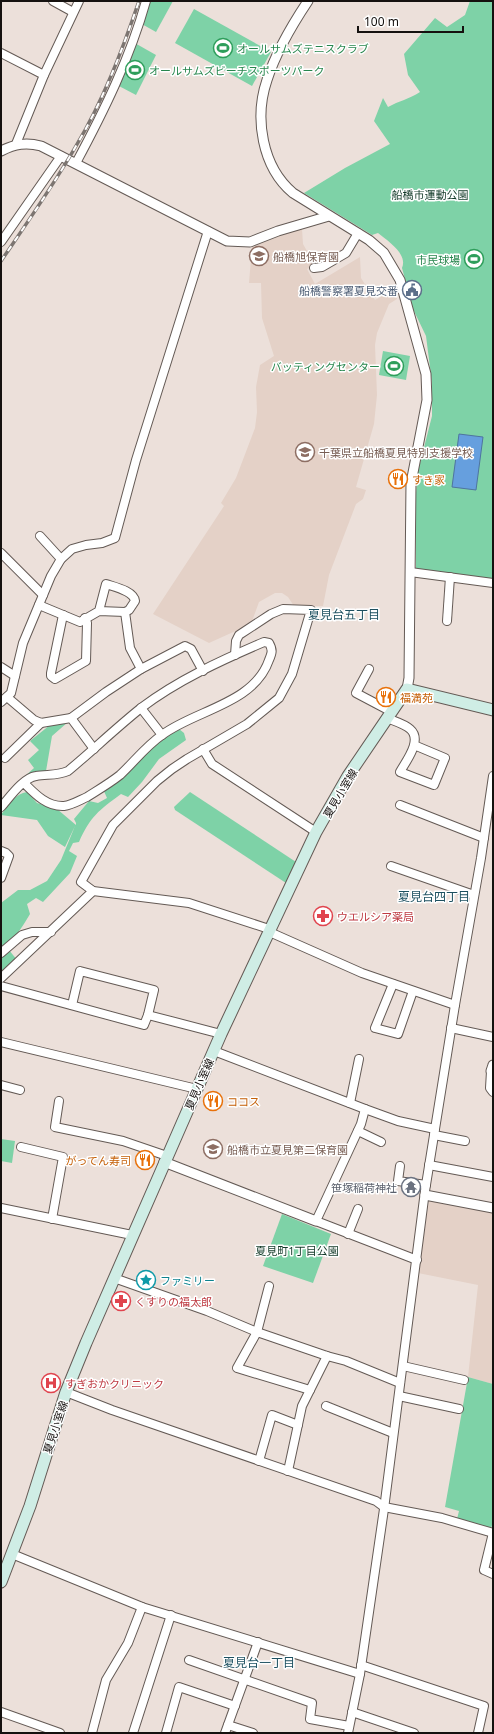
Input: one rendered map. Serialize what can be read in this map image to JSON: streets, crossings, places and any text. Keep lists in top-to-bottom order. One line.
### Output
{"streets":{"main road":["夏見小室線"]},"districts":["夏見台五丁目","夏見台四丁目","夏見台一丁目"],"parks":["船橋市運動公園","夏見町1丁目公園"],"places":{"sports":["オールサムズテニスクラブ","オールサムズビーチスポーツパーク","市民球場","バッティングセンター"],"school or university":["船橋旭保育園","千葉県立船橋夏見特別支援学校","船橋市立夏見第二保育園"],"public building":["船橋警察署夏見交番"],"restaurant":["すき家","福満苑","ココス","がってん寿司"],"pharmacy":["ウエルシア薬局","くすりの福太郎"],"temple":["笹塚稲荷神社"],"place":["ファミリー"],"hospital":["すぎおかクリニック"]},"scale_bar":"100 m"}
